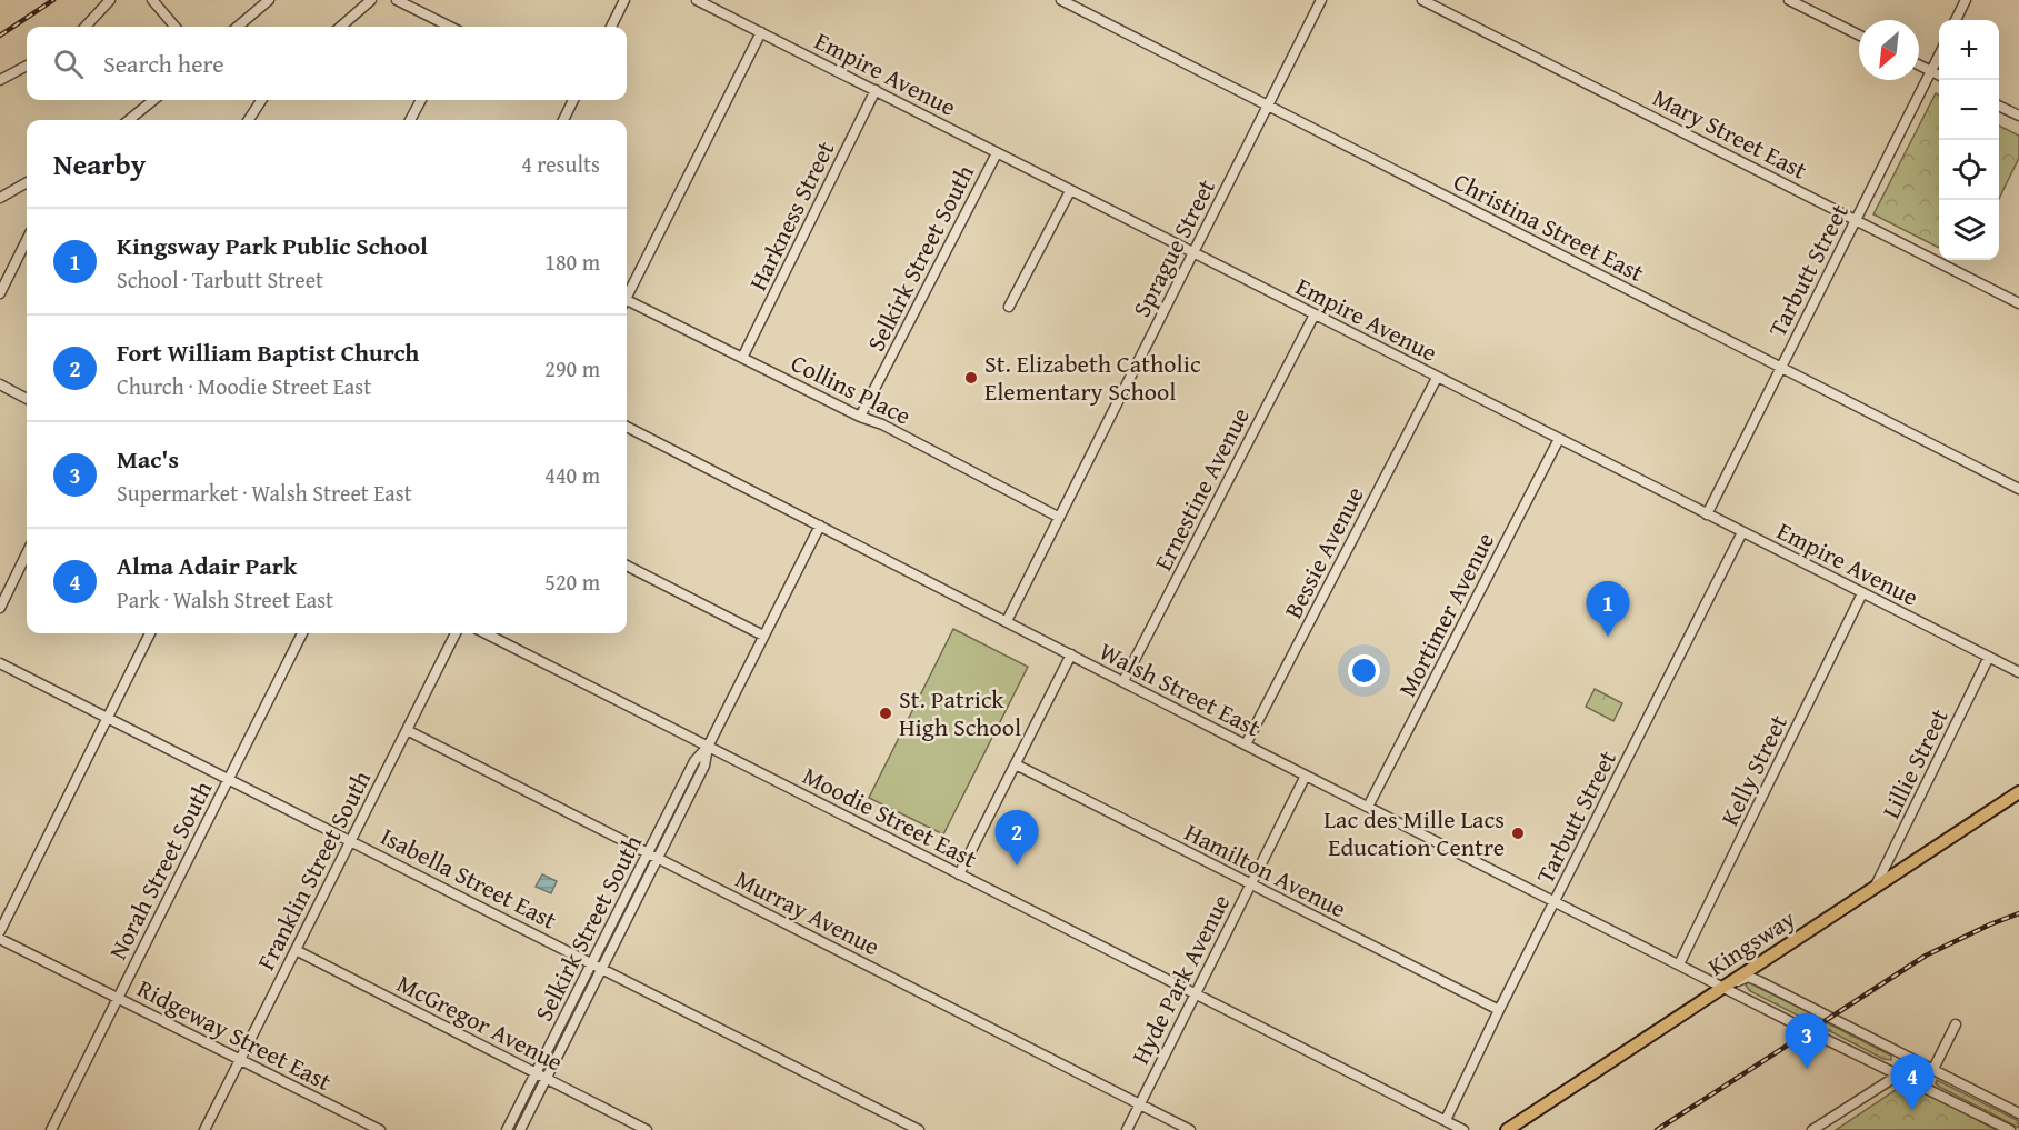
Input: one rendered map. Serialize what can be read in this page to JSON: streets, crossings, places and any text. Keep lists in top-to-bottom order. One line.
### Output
{"streets":{"main road":["Kingsway"],"street":["Empire Avenue","Mary Street East","Harkness Street","Christina Street East","Sprague Street","Selkirk Street South","Tarbutt Street","Collins Place","Ernestine Avenue","Bessie Avenue","Mortimer Avenue","Walsh Street East","Lillie Street","Kelly Street","Moodie Street East","Norah Street South","Franklin Street South","Hamilton Avenue","Isabella Street East","Murray Avenue","Hyde Park Avenue","McGregor Avenue","Ridgeway Street East"]},"crossings":[["Empire Avenue","Harkness Street"],["Empire Avenue","Sprague Street"],["Empire Avenue","Selkirk Street South"],["Empire Avenue","Tarbutt Street"],["Empire Avenue","Ernestine Avenue"],["Empire Avenue","Bessie Avenue"],["Empire Avenue","Mortimer Avenue"],["Empire Avenue","Lillie Street"],["Empire Avenue","Kelly Street"],["Mary Street East","Tarbutt Street"],["Harkness Street","Collins Place"],["Christina Street East","Sprague Street"],["Christina Street East","Tarbutt Street"],["Sprague Street","Collins Place"],["Sprague Street","Walsh Street East"],["Selkirk Street South","Collins Place"],["Selkirk Street South","Walsh Street East"],["Selkirk Street South","Moodie Street East"],["Selkirk Street South","Isabella Street East"],["Selkirk Street South","Murray Avenue"],["Selkirk Street South","McGregor Avenue"],["Tarbutt Street","Walsh Street East"],["Tarbutt Street","Moodie Street East"],["Tarbutt Street","Hamilton Avenue"],["Ernestine Avenue","Walsh Street East"],["Bessie Avenue","Walsh Street East"],["Mortimer Avenue","Walsh Street East"],["Walsh Street East","Kelly Street"],["Walsh Street East","Kingsway"],["Walsh Street East","Hyde Park Avenue"],["Lillie Street","Kingsway"],["Moodie Street East","Hyde Park Avenue"],["Norah Street South","Isabella Street East"],["Norah Street South","Ridgeway Street East"],["Franklin Street South","Isabella Street East"],["Franklin Street South","Murray Avenue"],["Franklin Street South","McGregor Avenue"],["Franklin Street South","Ridgeway Street East"],["Hamilton Avenue","Hyde Park Avenue"],["Murray Avenue","Hyde Park Avenue"]],"places":["St. Elizabeth Catholic Elementary School","St. Patrick High School","Lac des Mille Lacs Education Centre"],"north":"bottom left","page":{"map_buttons":["+","−"],"search":"Search here","heading":["Nearby","4 results"],"list":[{"mark":"1","name":"Kingsway Park Public School","note":"School · Tarbutt Street","value":"180 m"},{"mark":"2","name":"Fort William Baptist Church","note":"Church · Moodie Street East","value":"290 m"},{"mark":"3","name":"Mac's","note":"Supermarket · Walsh Street East","value":"440 m"},{"mark":"4","name":"Alma Adair Park","note":"Park · Walsh Street East","value":"520 m"}],"pins":["1","2","3","4"]}}
